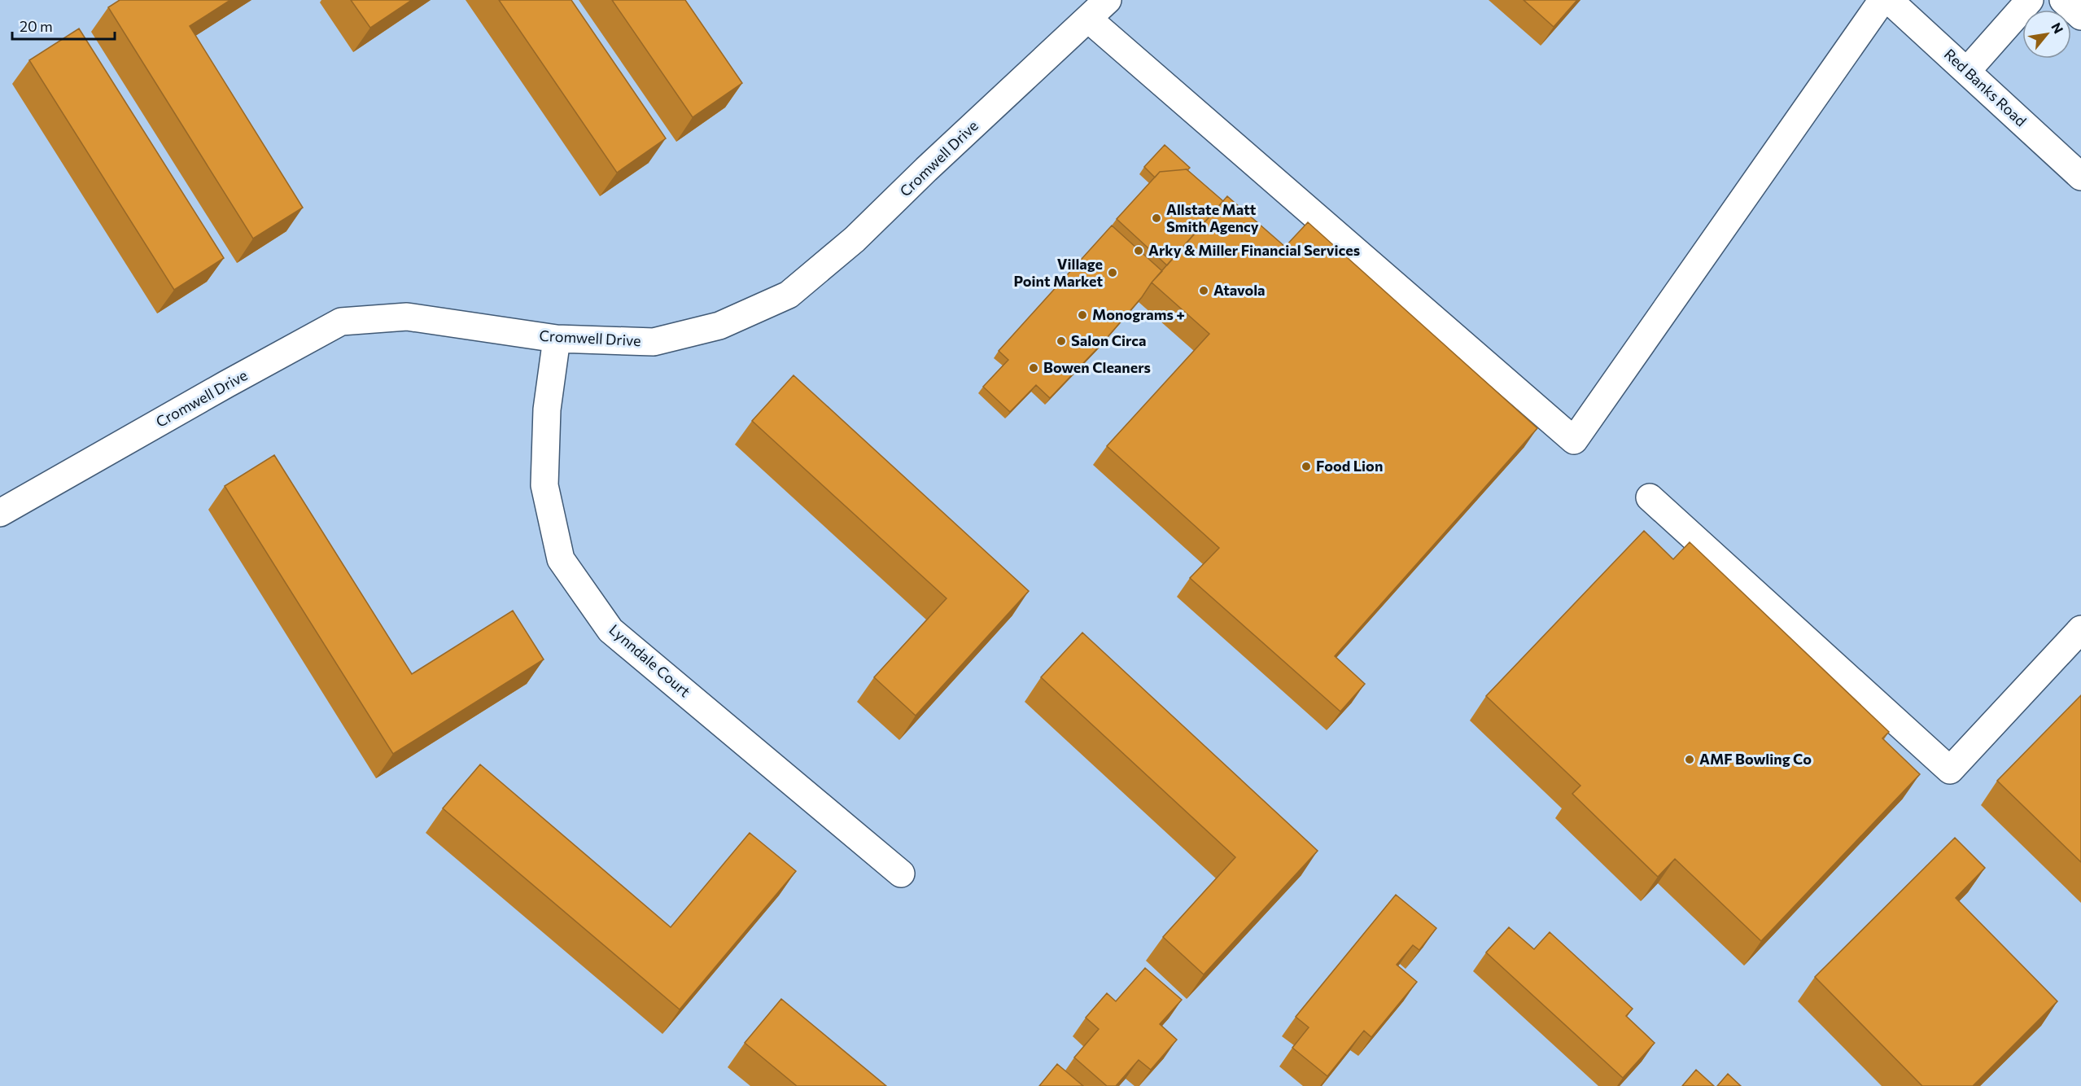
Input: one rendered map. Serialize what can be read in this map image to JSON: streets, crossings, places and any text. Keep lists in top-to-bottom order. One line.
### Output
{"streets":{"street":["Red Banks Road","Cromwell Drive","Lynndale Court"]},"crossings":[["Cromwell Drive","Lynndale Court"]],"places":["Allstate Matt Smith Agency","Arky & Miller Financial Services","Village Point Market","Atavola","Monograms +","Salon Circa","Bowen Cleaners","Food Lion","AMF Bowling Co"],"scale_bar":"20 m","north":"top right"}
